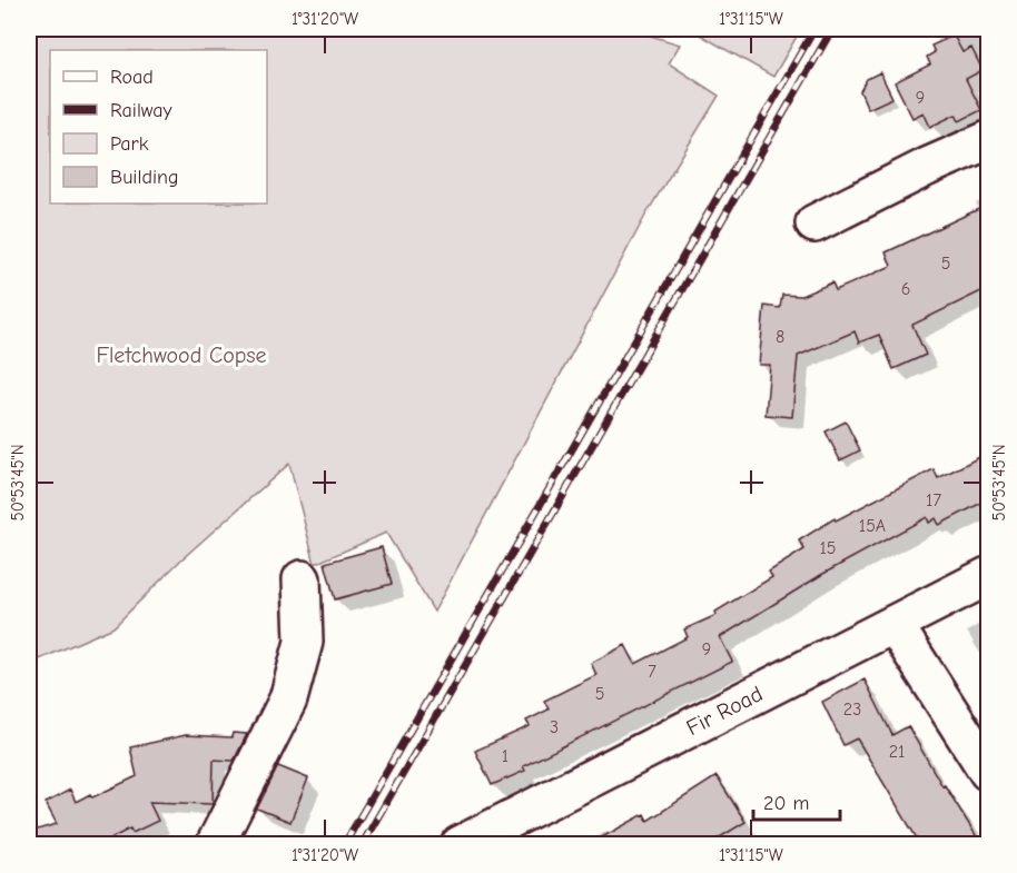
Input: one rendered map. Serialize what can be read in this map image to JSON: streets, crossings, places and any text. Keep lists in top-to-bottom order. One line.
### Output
{"streets":{"street":["Fir Road"]},"parks":["Fletchwood Copse"],"house_numbers":["9","5","6","8","17","15A","15","9","7","5","23","3","21","1"],"legend":["Road","Railway","Park","Building"],"scale_bar":"20 m","coordinates":["1°31'20\"W","1°31'15\"W","50°53'45\"N"]}
